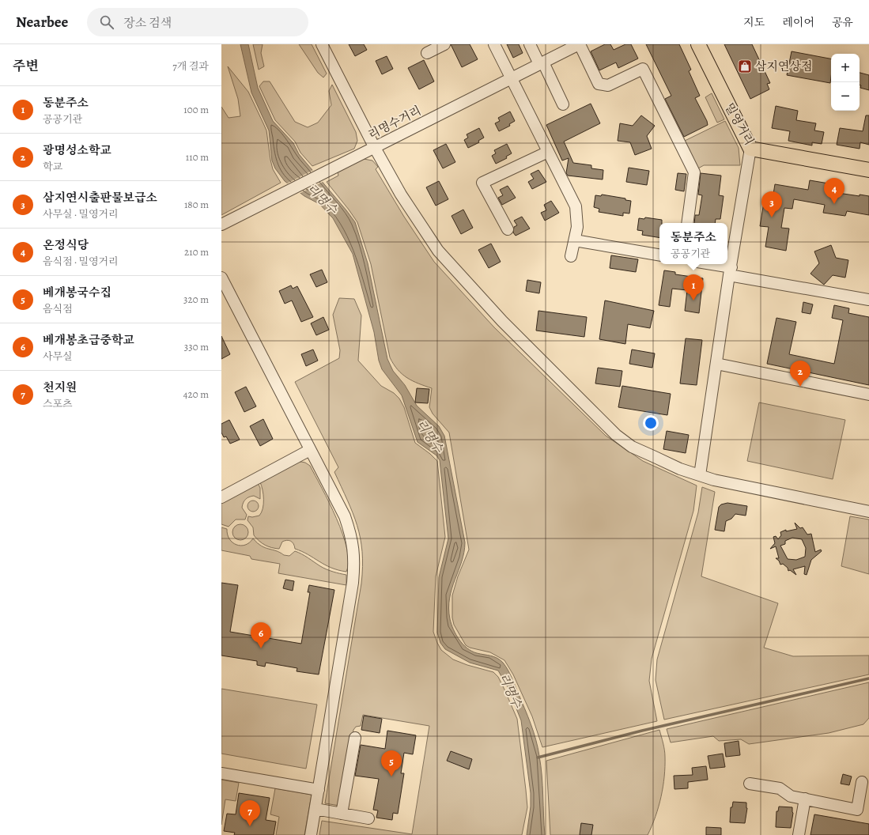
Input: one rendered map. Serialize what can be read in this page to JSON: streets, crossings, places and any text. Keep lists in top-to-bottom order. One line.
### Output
{"streets":{"main road":["밀영거리"],"street":["리명수거리"]},"water":["리명수"],"places":{"shop":["삼지연상점"]},"page":{"header":"Nearbee","search":"장소 검색","nav":["지도","레이어","공유"],"heading":["주변","7개 결과"],"map_buttons":["+","−"],"list":[{"mark":"1","name":"동분주소","note":"공공기관","value":"100 m"},{"mark":"2","name":"광명성소학교","note":"학교","value":"110 m"},{"mark":"3","name":"삼지연시출판물보급소","note":"사무실 · 밀영거리","value":"180 m"},{"mark":"4","name":"온정식당","note":"음식점 · 밀영거리","value":"210 m"},{"mark":"5","name":"베개봉국수집","note":"음식점","value":"320 m"},{"mark":"6","name":"베개봉초급중학교","note":"사무실","value":"330 m"},{"mark":"7","name":"천지원","note":"스포츠","value":"420 m"}],"pins":["4","3","1","2","6","5","7"],"popup":["동분주소","공공기관"]}}
